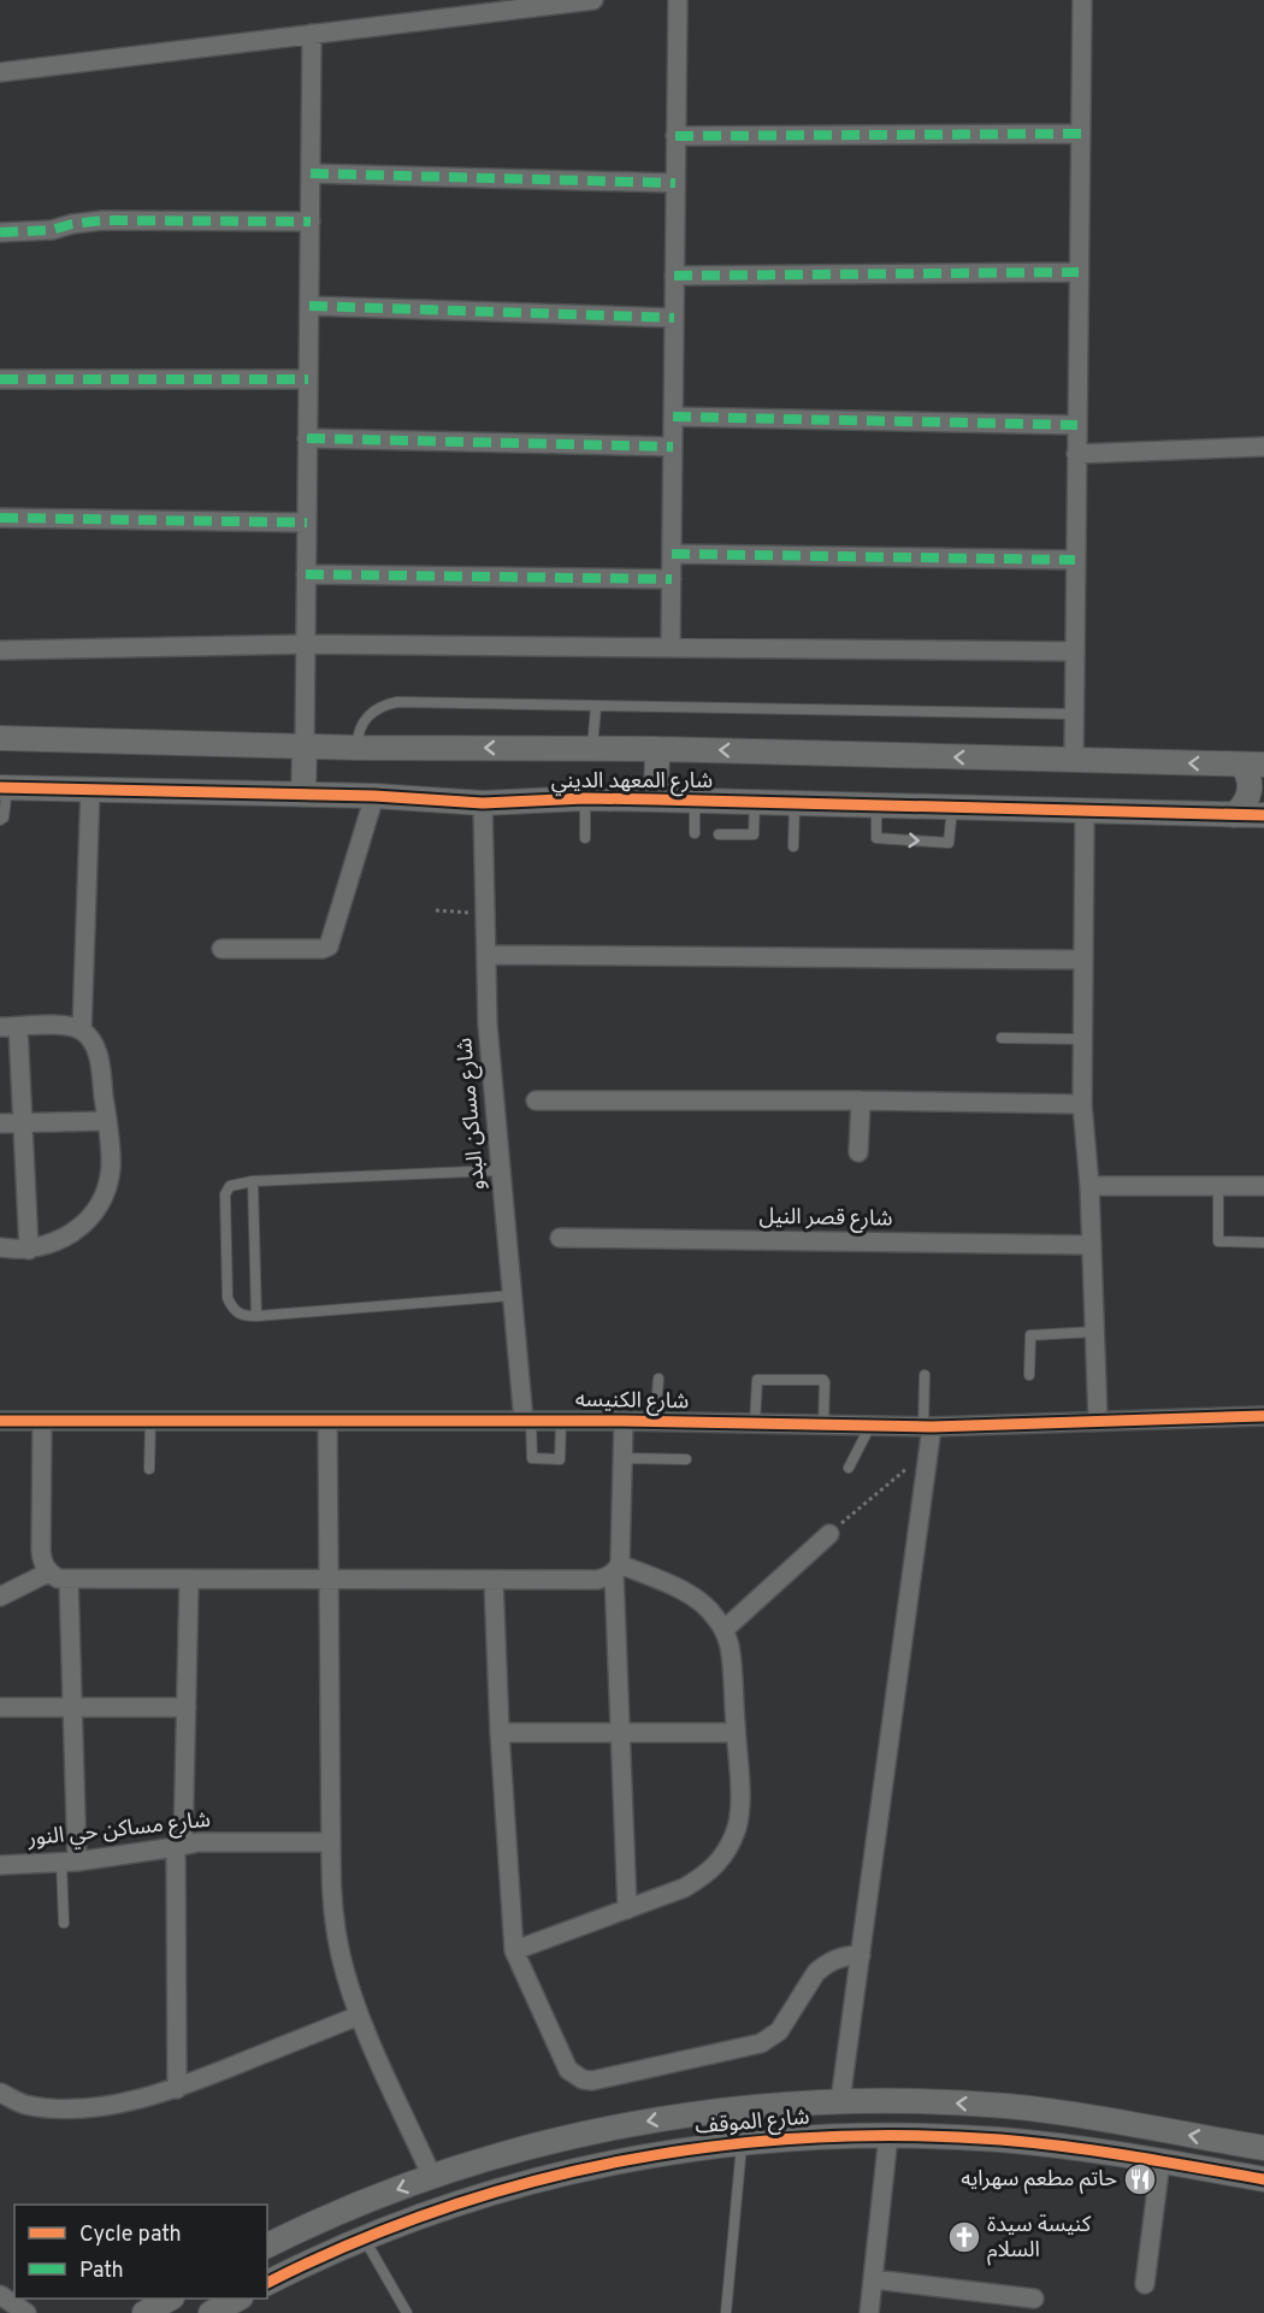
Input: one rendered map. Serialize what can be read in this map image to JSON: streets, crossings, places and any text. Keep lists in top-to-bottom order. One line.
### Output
{"streets":{"street":["شارع المعهد الديني","شارع مساكن البدو","شارع قصر النيل","شارع الكنيسه","شارع مساكن حي النور","شارع الموقف"]},"crossings":[["شارع المعهد الديني","شارع مساكن البدو"],["شارع مساكن البدو","شارع الكنيسه"]],"places":{"restaurant":["حاتم مطعم سهرايه"],"church":["كنيسة سيدة السلام"]},"legend":["Cycle path","Path"]}
